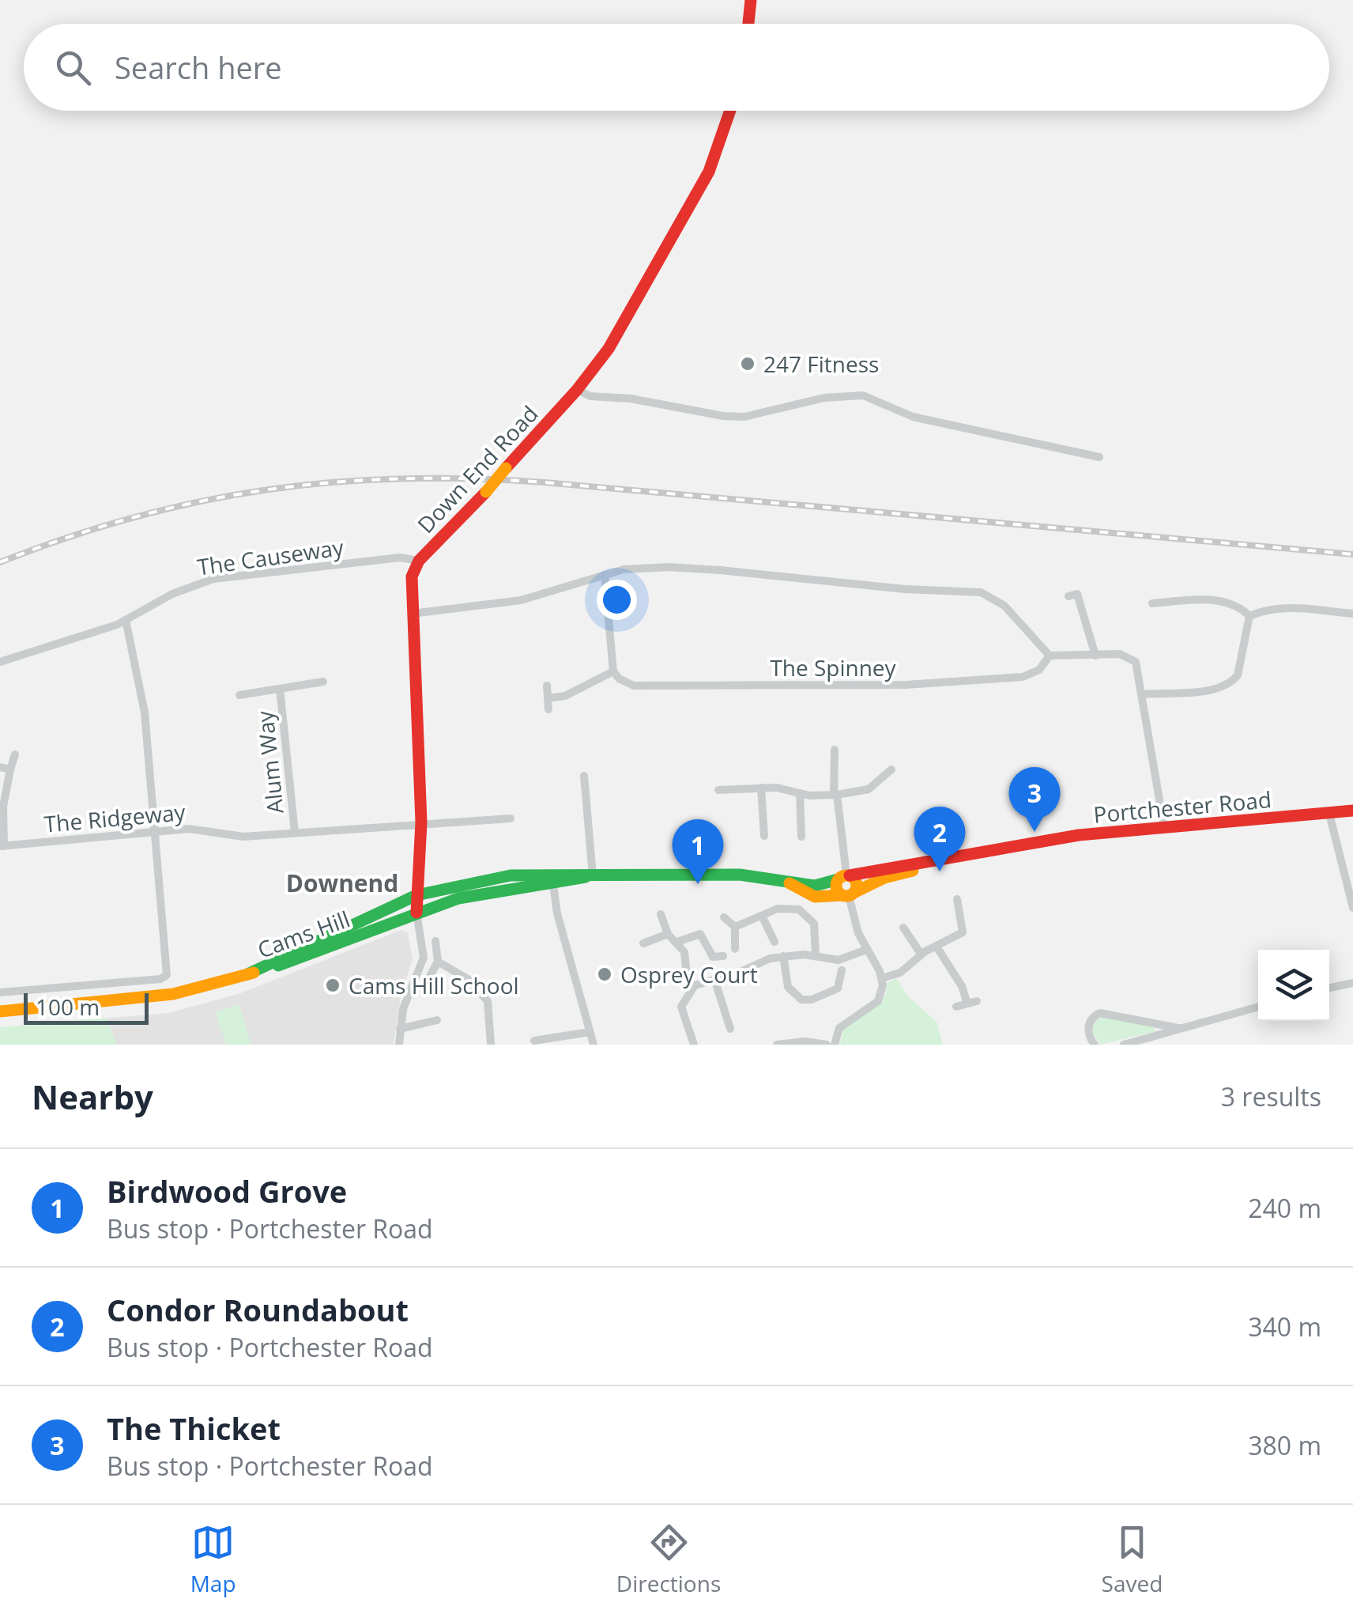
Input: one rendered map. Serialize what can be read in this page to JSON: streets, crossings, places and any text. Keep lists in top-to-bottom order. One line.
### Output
{"streets":{"main road":["Down End Road","Portchester Road","Cams Hill"],"street":["The Causeway","The Spinney","Alum Way","The Ridgeway"]},"crossings":[["Down End Road","The Causeway"],["Down End Road","Portchester Road"],["Down End Road","The Ridgeway"],["Down End Road","Cams Hill"],["Alum Way","The Ridgeway"],["Portchester Road","Cams Hill"]],"districts":["Downend"],"places":["247 Fitness","Osprey Court","Cams Hill School"],"scale_bar":"100 m","page":{"search":"Search here","pins":["3","2","1"],"scale":"100 m","heading":["Nearby","3 results"],"list":[{"mark":"1","name":"Birdwood Grove","note":"Bus stop · Portchester Road","value":"240 m"},{"mark":"2","name":"Condor Roundabout","note":"Bus stop · Portchester Road","value":"340 m"},{"mark":"3","name":"The Thicket","note":"Bus stop · Portchester Road","value":"380 m"}],"nav":["Map","Directions","Saved"]}}
